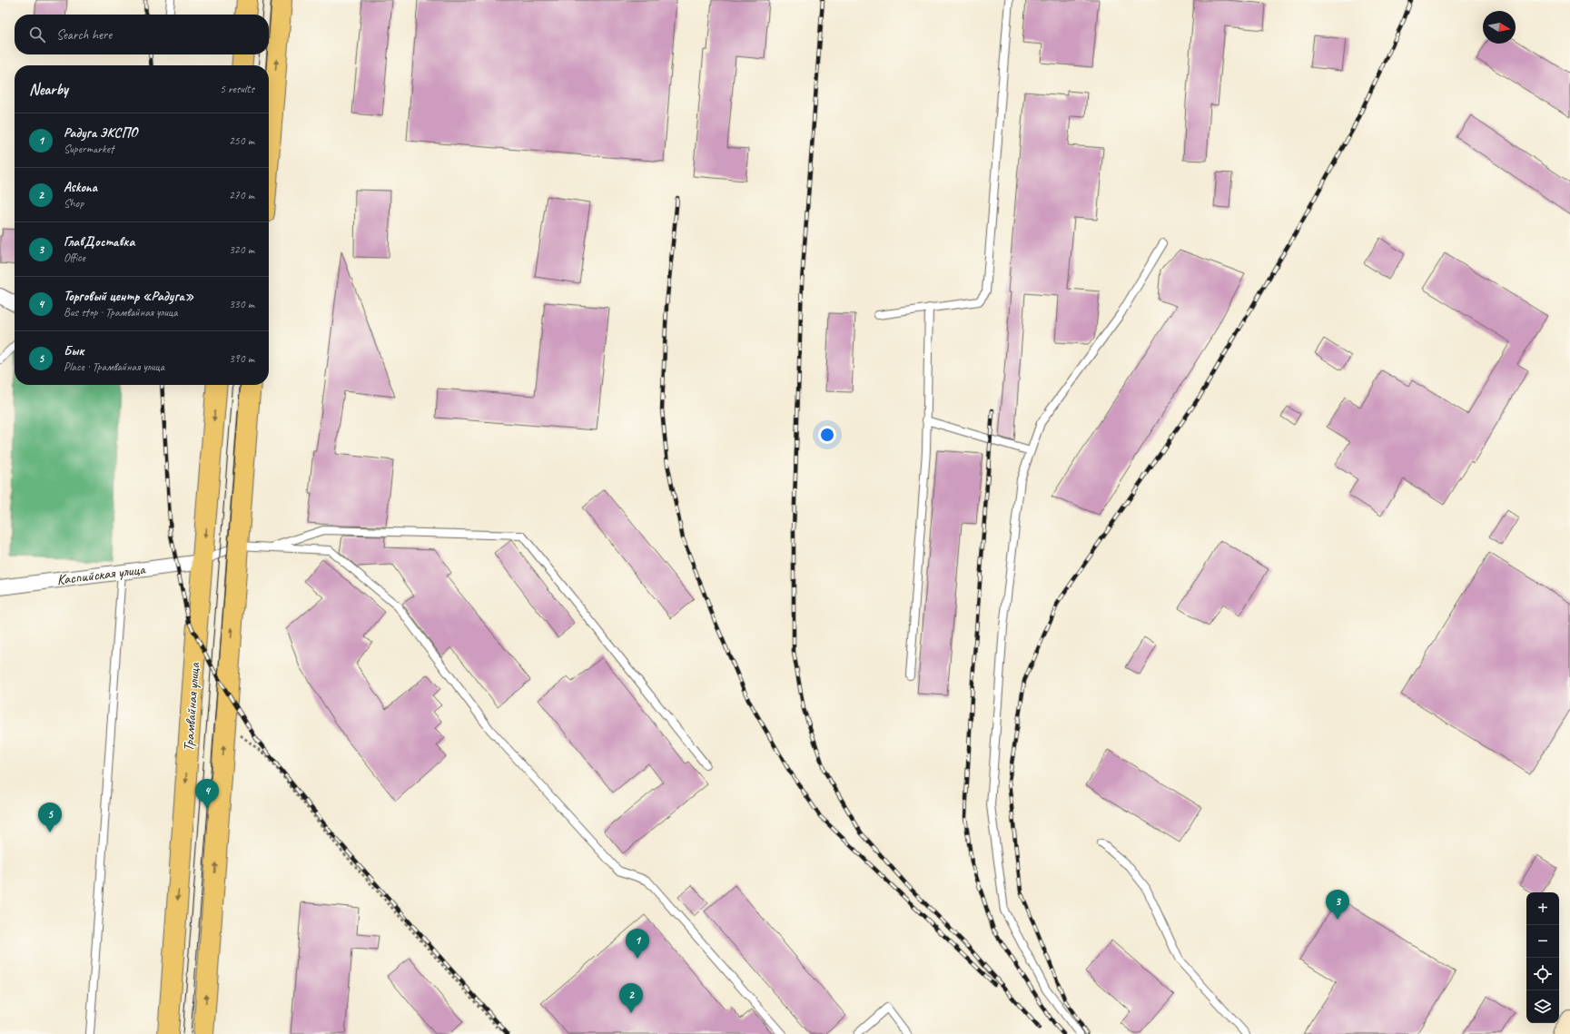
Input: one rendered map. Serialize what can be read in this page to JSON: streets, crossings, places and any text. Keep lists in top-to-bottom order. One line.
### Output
{"streets":{"main road":["Трамвайная улица"],"street":["Каспийская улица"]},"crossings":[["Каспийская улица","Трамвайная улица"]],"north":"right","page":{"search":"Search here","heading":["Nearby","5 results"],"list":[{"mark":"1","name":"Радуга ЭКСПО","note":"Supermarket","value":"250 m"},{"mark":"2","name":"Askona","note":"Shop","value":"270 m"},{"mark":"3","name":"ГлавДоставка","note":"Office","value":"320 m"},{"mark":"4","name":"Торговый центр «Радуга»","note":"Bus stop · Трамвайная улица","value":"330 m"},{"mark":"5","name":"Бык","note":"Place · Трамвайная улица","value":"390 m"}],"pins":["4","5","3","1","2"],"map_buttons":["+","−"]}}
